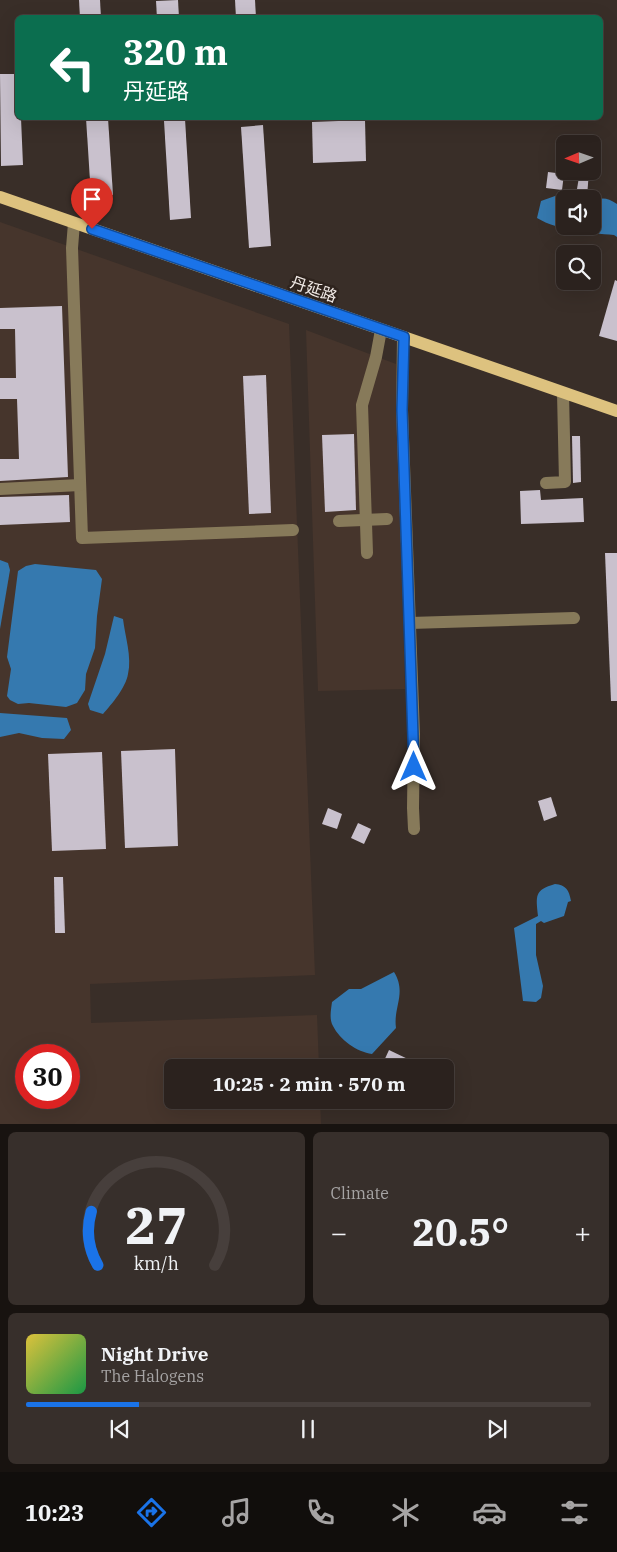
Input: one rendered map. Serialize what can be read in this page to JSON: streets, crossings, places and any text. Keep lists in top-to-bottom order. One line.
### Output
{"streets":{"main road":["丹延路"]},"north":"left","page":{"turn":["320 m","丹延路"],"limit":"30","trip":"10:25 · 2 min · 570 m","tile":"Climate","heat":["−","20.5°","+"],"song":["Night Drive","The Halogens"],"tabs":"10:23","gauge":["27","km/h"]}}
